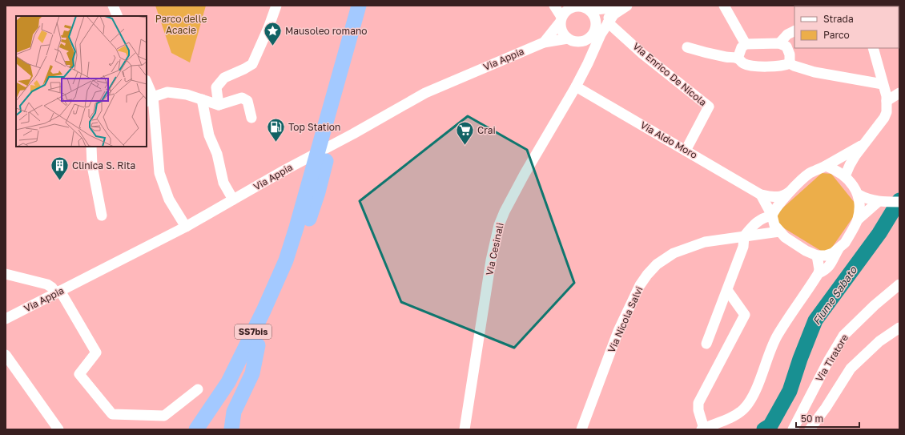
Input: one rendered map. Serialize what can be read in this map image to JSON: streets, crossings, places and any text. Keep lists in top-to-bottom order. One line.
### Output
{"streets":{"highway":["SS7bis"],"street":["Via Appia","Via Enrico De Nicola","Via Aldo Moro","Via Cesinali","Via Nicola Salvi","Via Tiratore"]},"crossings":[["Via Appia","Via Cesinali"],["Via Enrico De Nicola","Via Aldo Moro"],["Via Aldo Moro","Via Cesinali"]],"water":["Fiume Sabato"],"parks":["Parco delle Acacie"],"places":{"place":["Mausoleo romano"],"fuel station":["Top Station"],"supermarket":["Crai"],"building":["Clinica S. Rita"]},"legend":["Strada","Parco"],"scale_bar":"50 m"}
